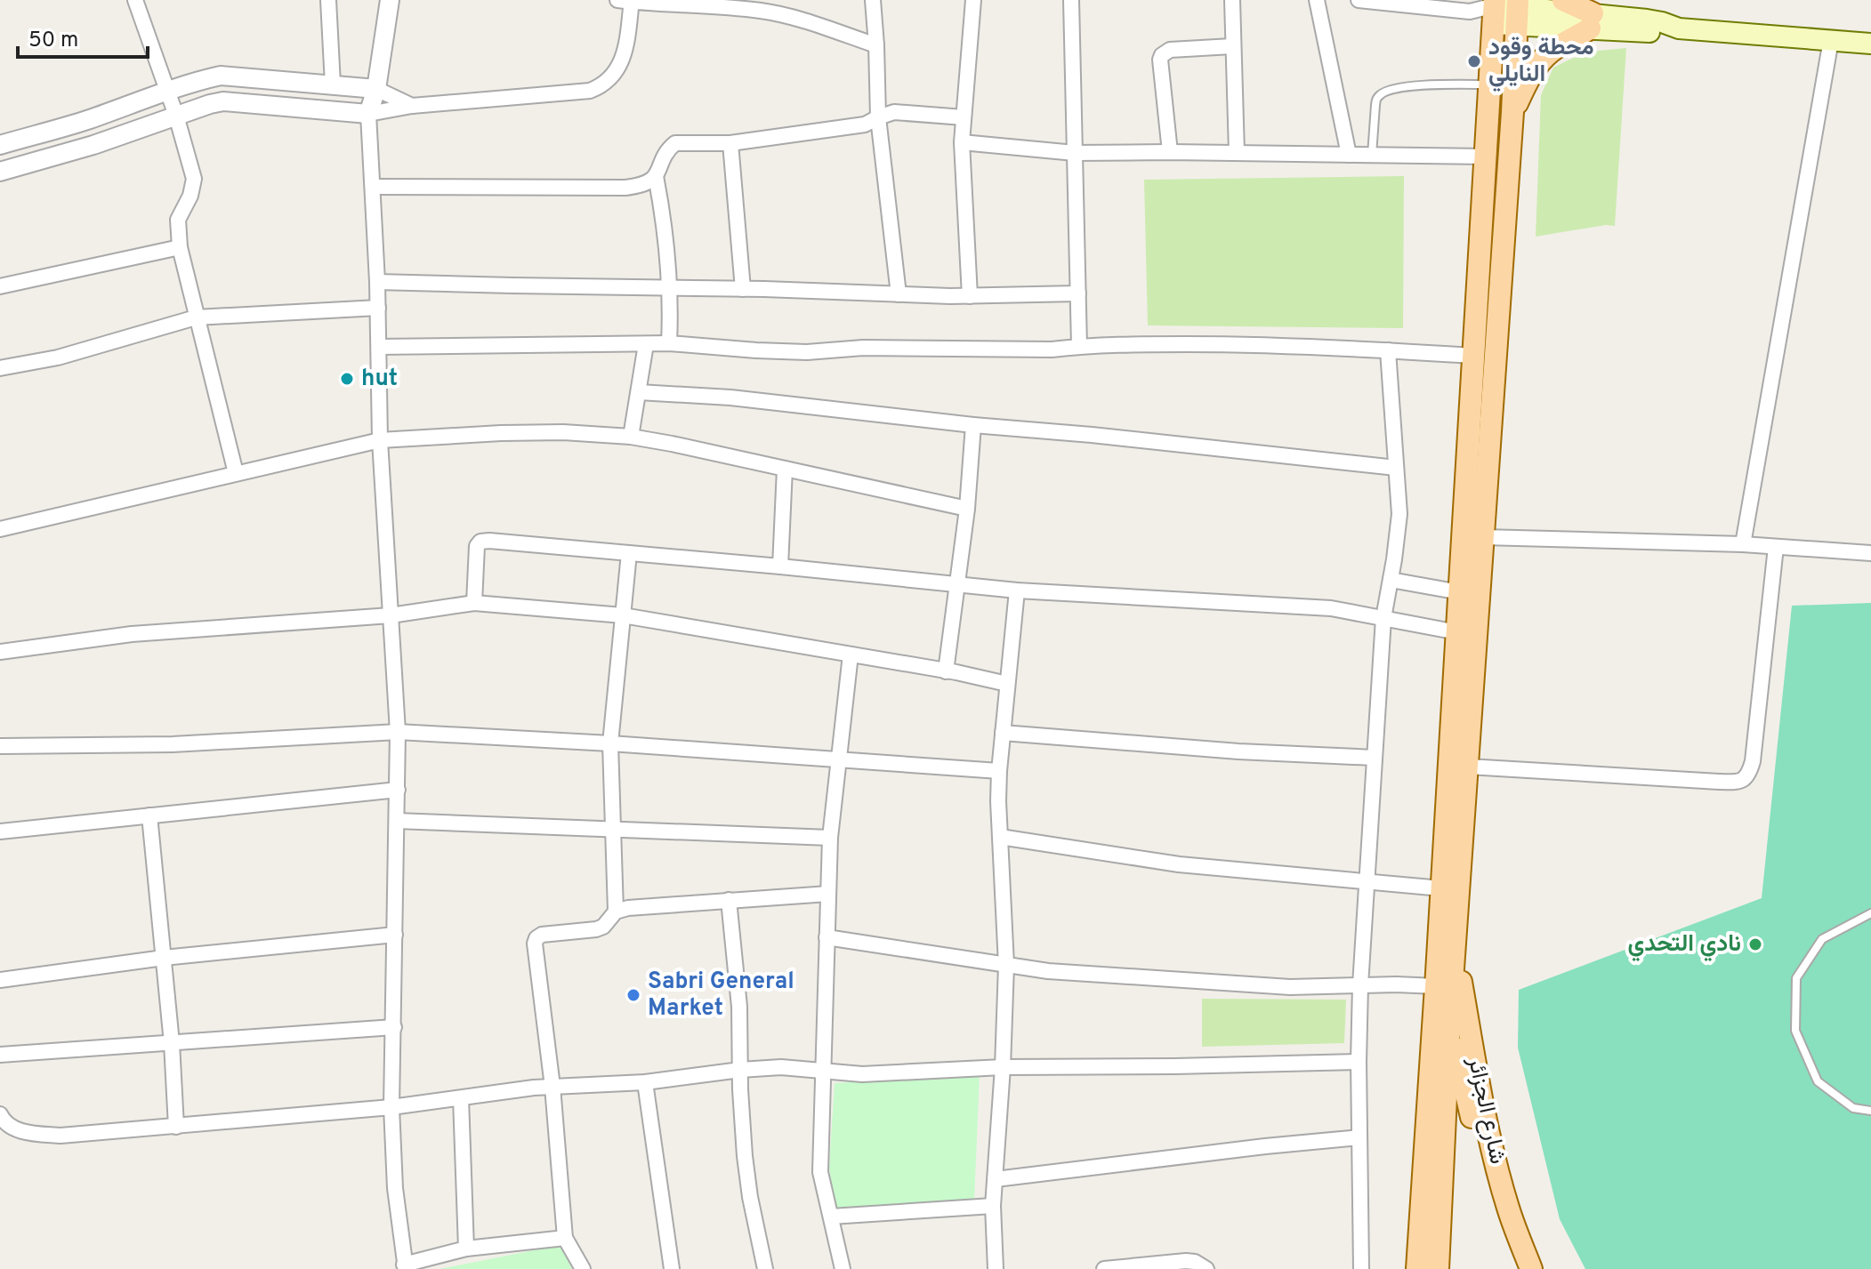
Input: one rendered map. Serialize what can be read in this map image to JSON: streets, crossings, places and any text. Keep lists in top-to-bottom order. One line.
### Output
{"streets":{"main road":["شارع الجزائر"]},"places":["محطة وقود النايلي","hut","نادي التحدي","Sabri General Market"],"scale_bar":"50 m"}
